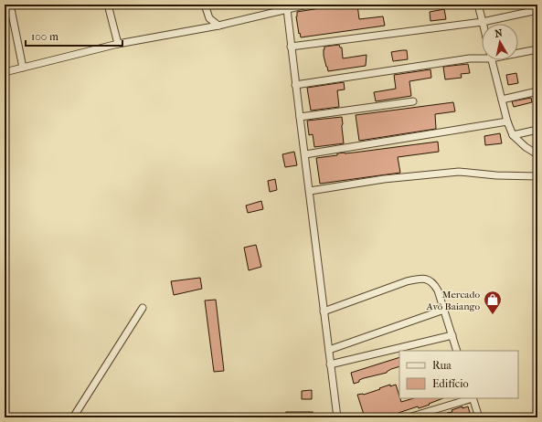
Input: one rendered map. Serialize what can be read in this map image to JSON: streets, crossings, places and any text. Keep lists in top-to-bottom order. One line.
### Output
{"places":{"shop":["Mercado Avô Baiango"]},"legend":["Rua","Edifício"],"scale_bar":"100 m","north":"top"}
